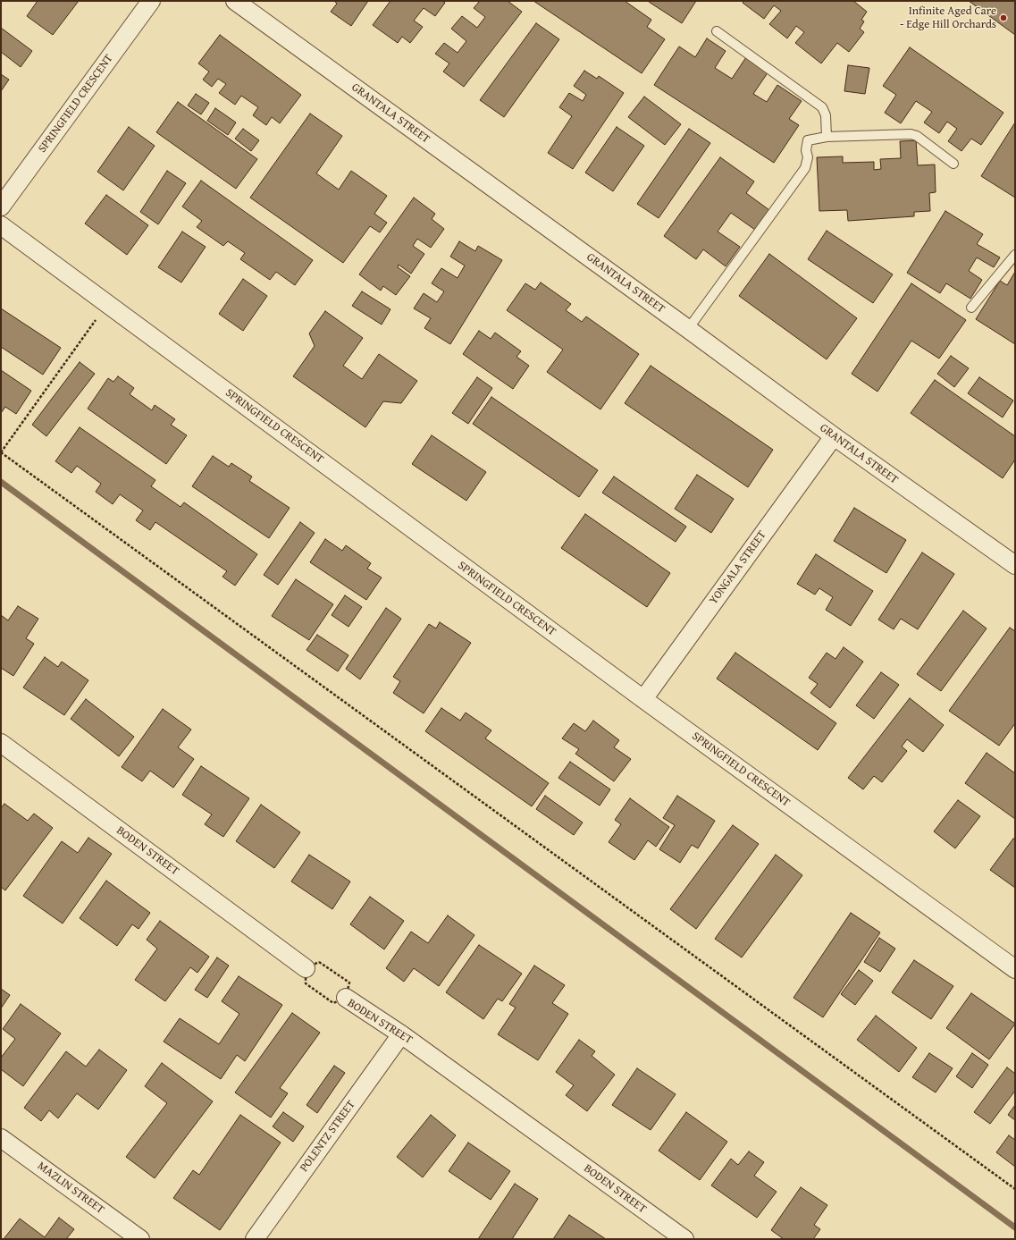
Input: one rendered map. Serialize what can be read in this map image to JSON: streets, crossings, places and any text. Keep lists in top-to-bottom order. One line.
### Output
{"streets":{"street":["SPRINGFIELD CRESCENT","GRANTALA STREET","YONGALA STREET","BODEN STREET","POLENTZ STREET","MAZLIN STREET"]},"crossings":[["SPRINGFIELD CRESCENT","YONGALA STREET"],["GRANTALA STREET","YONGALA STREET"],["BODEN STREET","POLENTZ STREET"]],"places":["Infinite Aged Care - Edge Hill Orchards"]}
